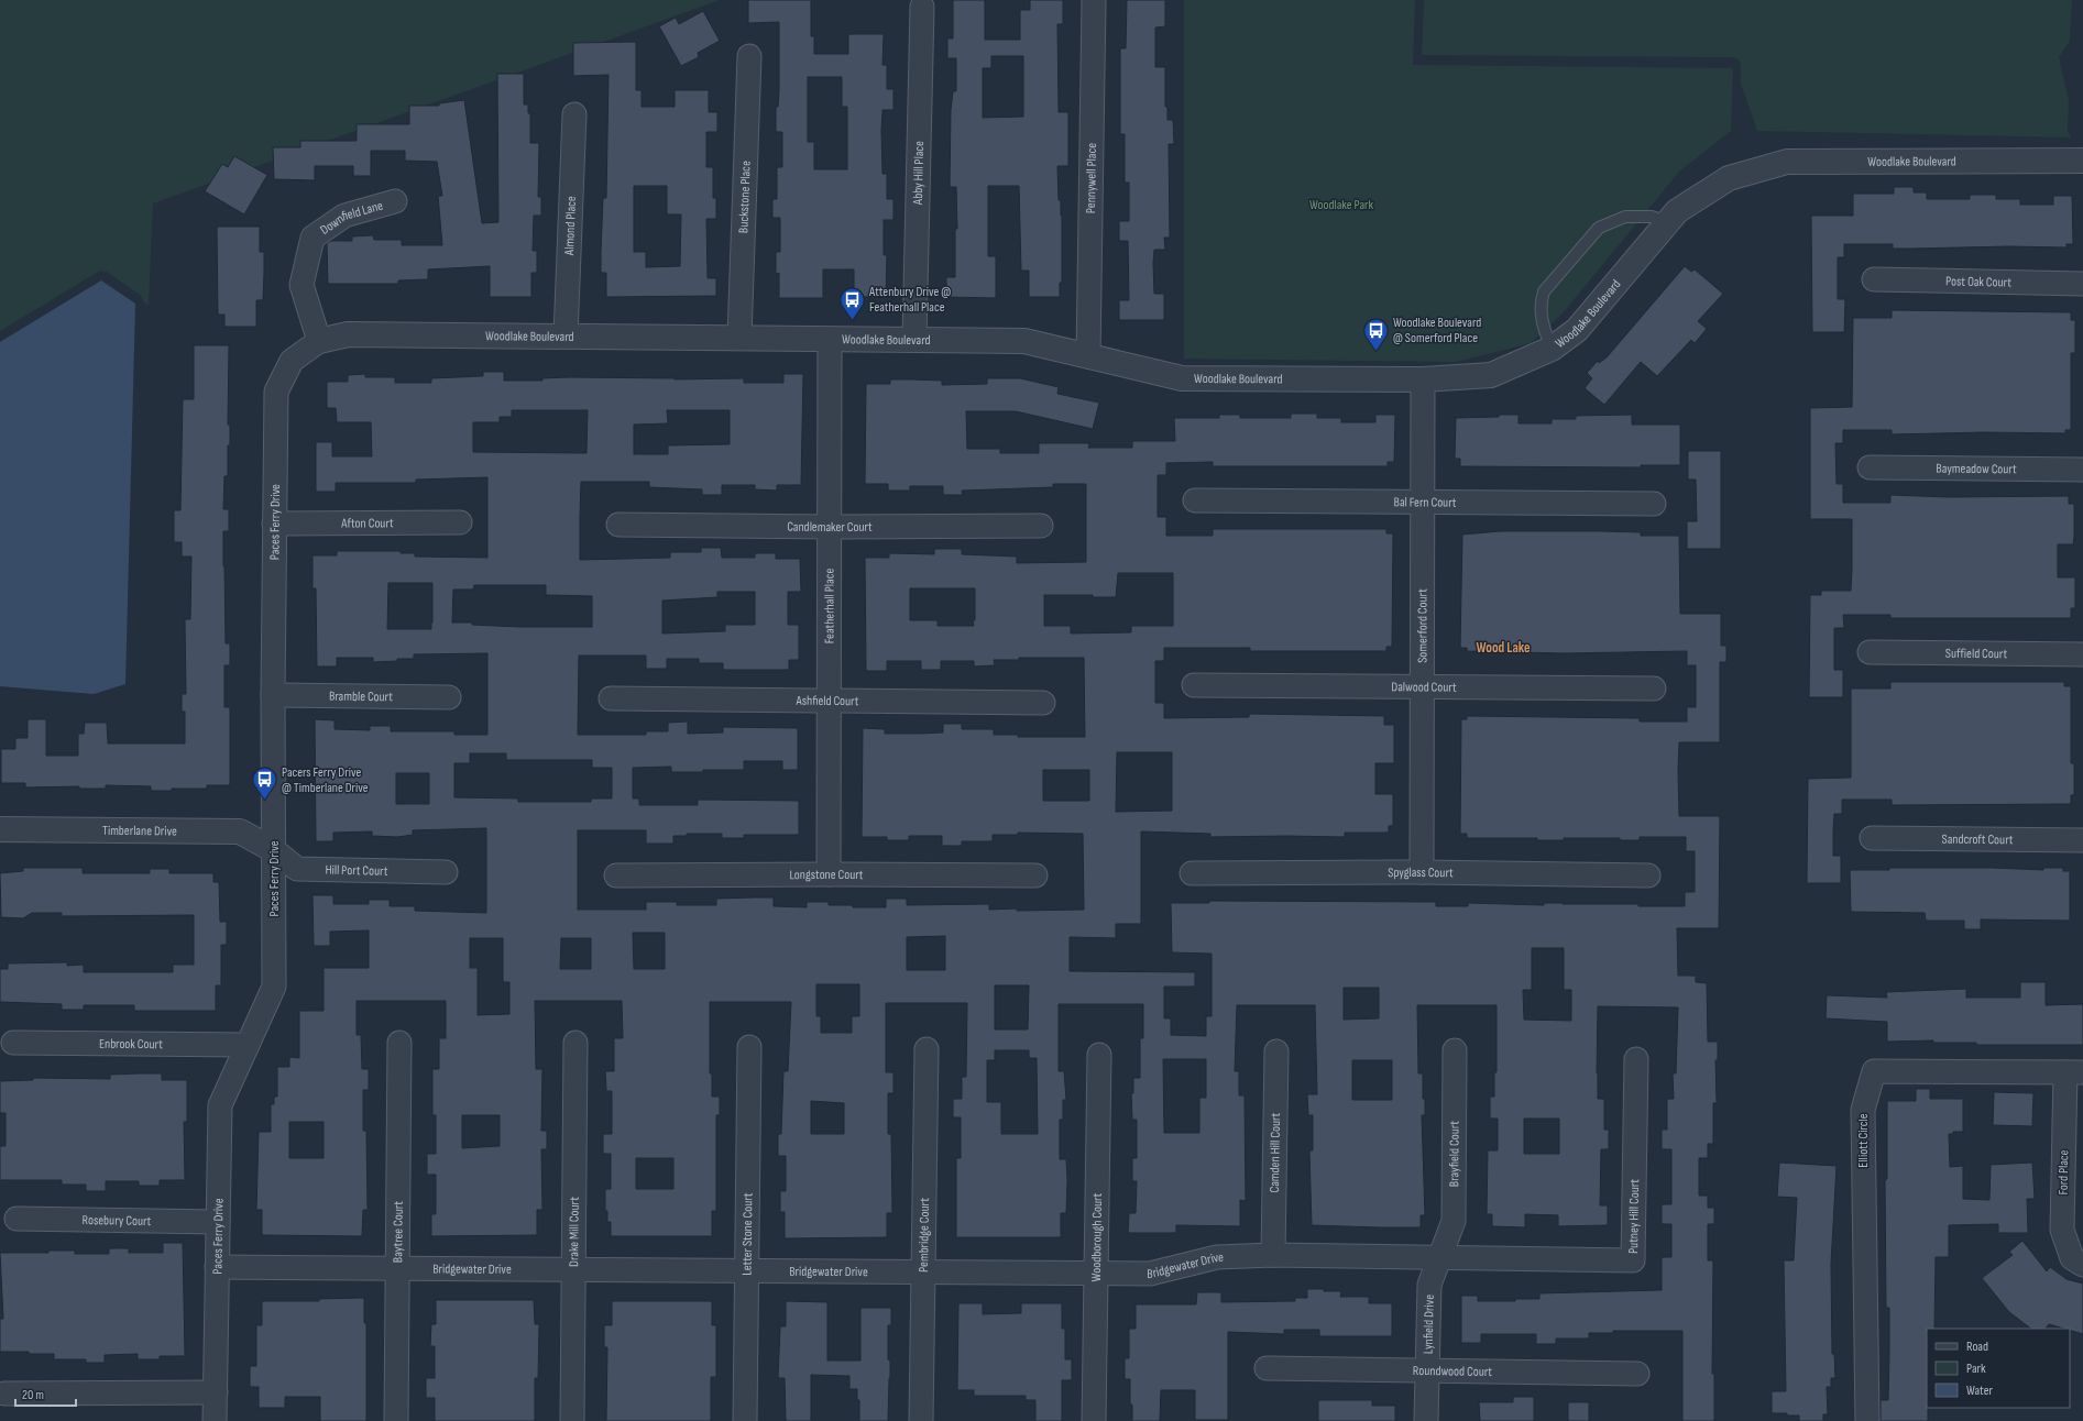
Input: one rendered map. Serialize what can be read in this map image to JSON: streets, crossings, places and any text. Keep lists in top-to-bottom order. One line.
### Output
{"streets":{"street":["Woodlake Boulevard","Abby Hill Place","Pennywell Place","Buckstone Place","Downfield Lane","Almond Place","Post Oak Court","Baymeadow Court","Bal Fern Court","Paces Ferry Drive","Afton Court","Candlemaker Court","Featherhall Place","Somerford Court","Suffield Court","Dalwood Court","Bramble Court","Ashfield Court","Timberlane Drive","Sandcroft Court","Hill Port Court","Spyglass Court","Longstone Court","Enbrook Court","Elliott Circle","Camden Hill Court","Brayfield Court","Ford Place","Putney Hill Court","Rosebury Court","Baytree Court","Drake Mill Court","Letter Stone Court","Pembridge Court","Woodborough Court","Bridgewater Drive","Lynfield Drive","Roundwood Court"]},"crossings":[["Woodlake Boulevard","Abby Hill Place"],["Woodlake Boulevard","Pennywell Place"],["Woodlake Boulevard","Buckstone Place"],["Woodlake Boulevard","Downfield Lane"],["Woodlake Boulevard","Almond Place"],["Woodlake Boulevard","Paces Ferry Drive"],["Woodlake Boulevard","Featherhall Place"],["Woodlake Boulevard","Somerford Court"],["Downfield Lane","Paces Ferry Drive"],["Bal Fern Court","Somerford Court"],["Paces Ferry Drive","Afton Court"],["Paces Ferry Drive","Bramble Court"],["Paces Ferry Drive","Timberlane Drive"],["Paces Ferry Drive","Hill Port Court"],["Paces Ferry Drive","Enbrook Court"],["Paces Ferry Drive","Rosebury Court"],["Paces Ferry Drive","Bridgewater Drive"],["Candlemaker Court","Featherhall Place"],["Featherhall Place","Ashfield Court"],["Featherhall Place","Longstone Court"],["Somerford Court","Dalwood Court"],["Somerford Court","Spyglass Court"],["Timberlane Drive","Hill Port Court"],["Elliott Circle","Ford Place"],["Camden Hill Court","Bridgewater Drive"],["Brayfield Court","Putney Hill Court"],["Brayfield Court","Bridgewater Drive"],["Brayfield Court","Lynfield Drive"],["Putney Hill Court","Bridgewater Drive"],["Putney Hill Court","Lynfield Drive"],["Baytree Court","Bridgewater Drive"],["Drake Mill Court","Bridgewater Drive"],["Letter Stone Court","Bridgewater Drive"],["Pembridge Court","Bridgewater Drive"],["Woodborough Court","Bridgewater Drive"],["Bridgewater Drive","Lynfield Drive"],["Lynfield Drive","Roundwood Court"]],"districts":["Wood Lake"],"parks":["Woodlake Park"],"places":{"bus stop":["Attenbury Drive @ Featherhall Place","Woodlake Boulevard @ Somerford Place","Pacers Ferry Drive @ Timberlane Drive"]},"legend":["Road","Park","Water"],"scale_bar":"20 m"}
